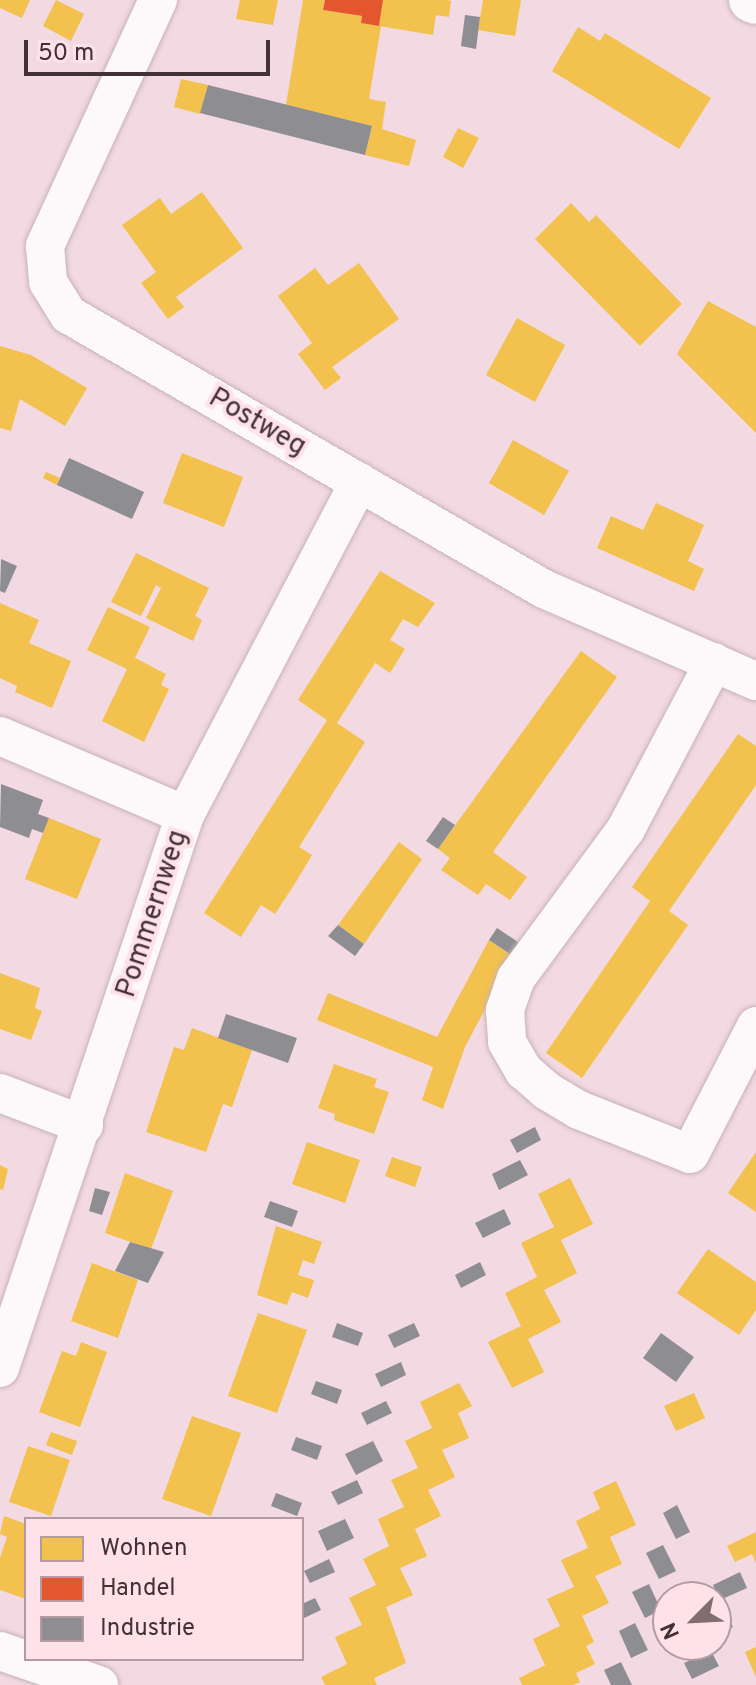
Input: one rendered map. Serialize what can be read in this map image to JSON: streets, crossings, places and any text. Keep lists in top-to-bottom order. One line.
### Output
{"streets":{"street":["Postweg","Pommernweg"]},"crossings":[["Postweg","Pommernweg"]],"legend":["Wohnen","Handel","Industrie"],"scale_bar":"50 m","north":"bottom left"}
